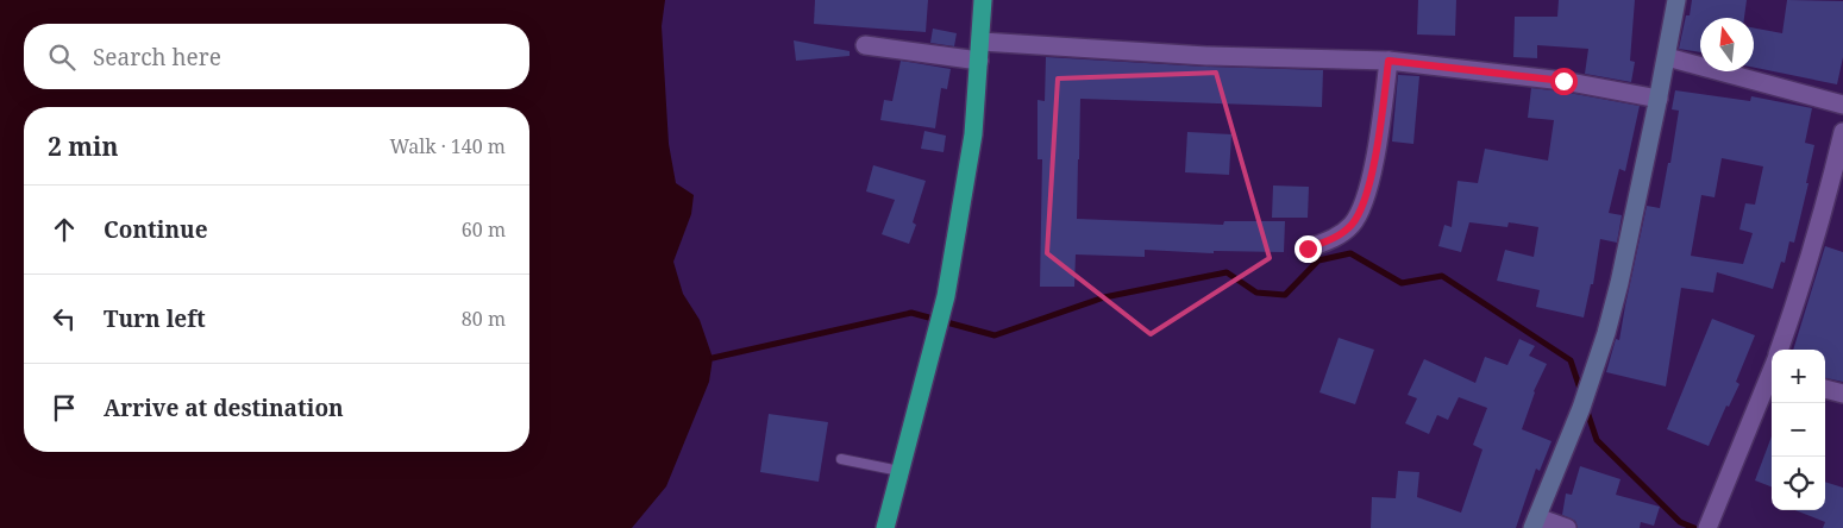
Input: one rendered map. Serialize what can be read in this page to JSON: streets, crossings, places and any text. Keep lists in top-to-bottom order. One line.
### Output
{"north":"top","page":{"search":"Search here","heading":["2 min","Walk · 140 m"],"list":[["Continue","60 m"],["Turn left","80 m"],"Arrive at destination"],"map_buttons":["+","−"]}}
